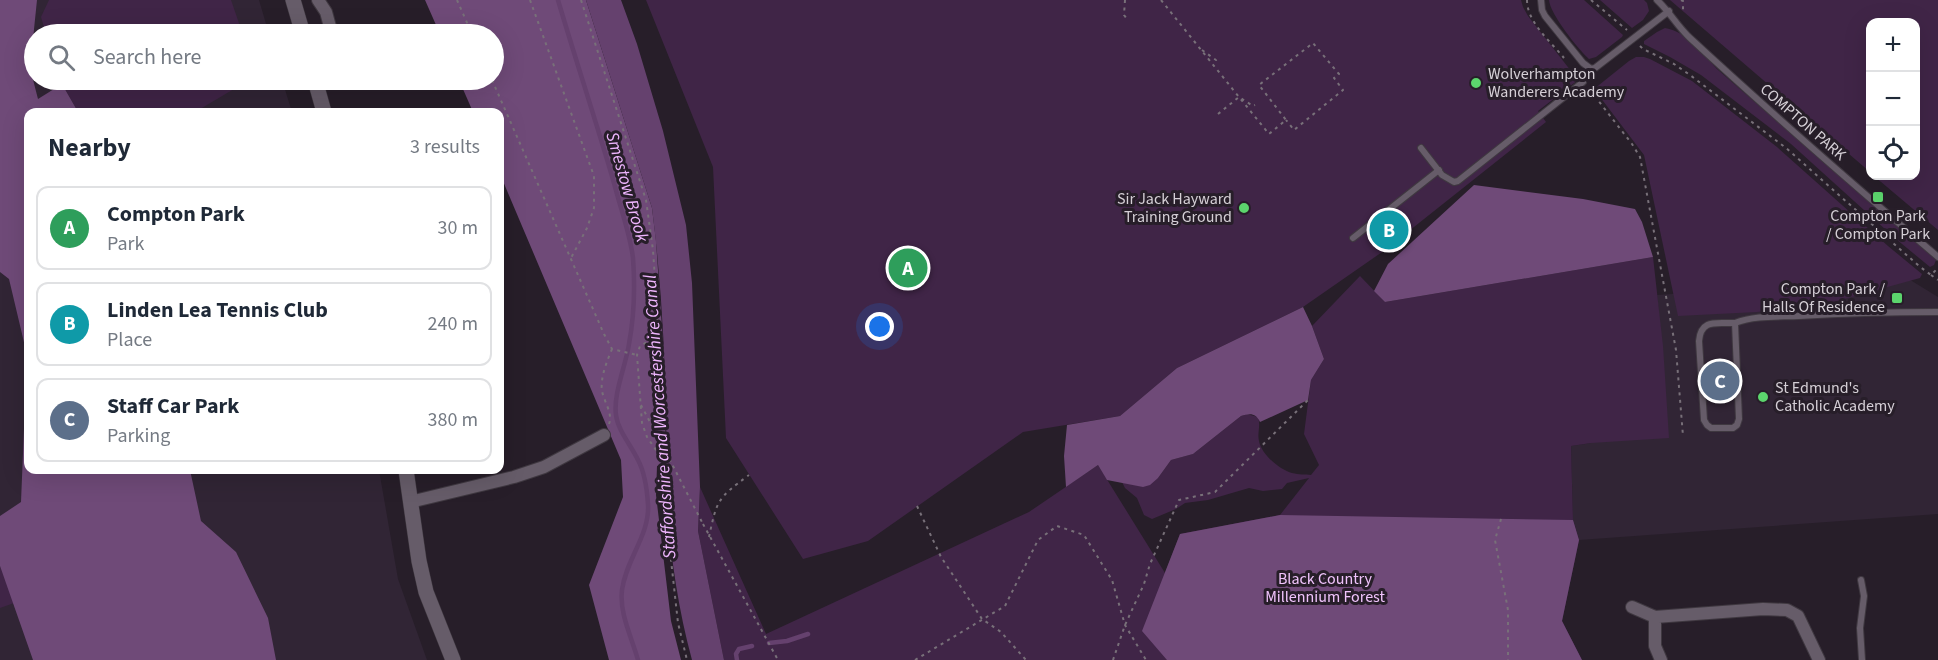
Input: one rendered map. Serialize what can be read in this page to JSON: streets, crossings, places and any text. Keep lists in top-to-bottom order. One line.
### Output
{"streets":{"lane":["COMPTON PARK"]},"water":["Smestow Brook","Staffordshire and Worcestershire Canal"],"parks":["Black Country Millennium Forest"],"places":{"other":["Wolverhampton Wanderers Academy","Sir Jack Hayward Training Ground","St Edmund's Catholic Academy"],"transit":["Compton Park / Compton Park","Compton Park / Halls Of Residence"]},"page":{"map_buttons":["+","−"],"search":"Search here","heading":["Nearby","3 results"],"list":[{"mark":"A","name":"Compton Park","note":"Park","value":"30 m"},{"mark":"B","name":"Linden Lea Tennis Club","note":"Place","value":"240 m"},{"mark":"C","name":"Staff Car Park","note":"Parking","value":"380 m"}],"pins":["B","A","C"]}}
